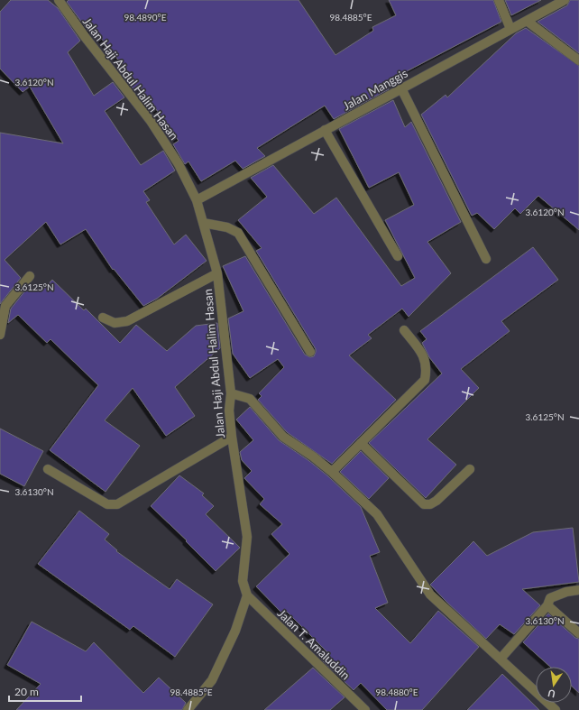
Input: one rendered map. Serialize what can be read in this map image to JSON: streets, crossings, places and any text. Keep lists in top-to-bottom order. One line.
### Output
{"streets":{"street":["Jalan Haji Abdul Halim Hasan","Jalan Manggis","Jalan T. Amaluddin"]},"crossings":[["Jalan Haji Abdul Halim Hasan","Jalan Manggis"],["Jalan Haji Abdul Halim Hasan","Jalan T. Amaluddin"]],"scale_bar":"20 m","north":"bottom","coordinates":["98.4890°E","98.4885°E","3.6120°N","3.6125°N","3.6130°N","98.4880°E"]}
